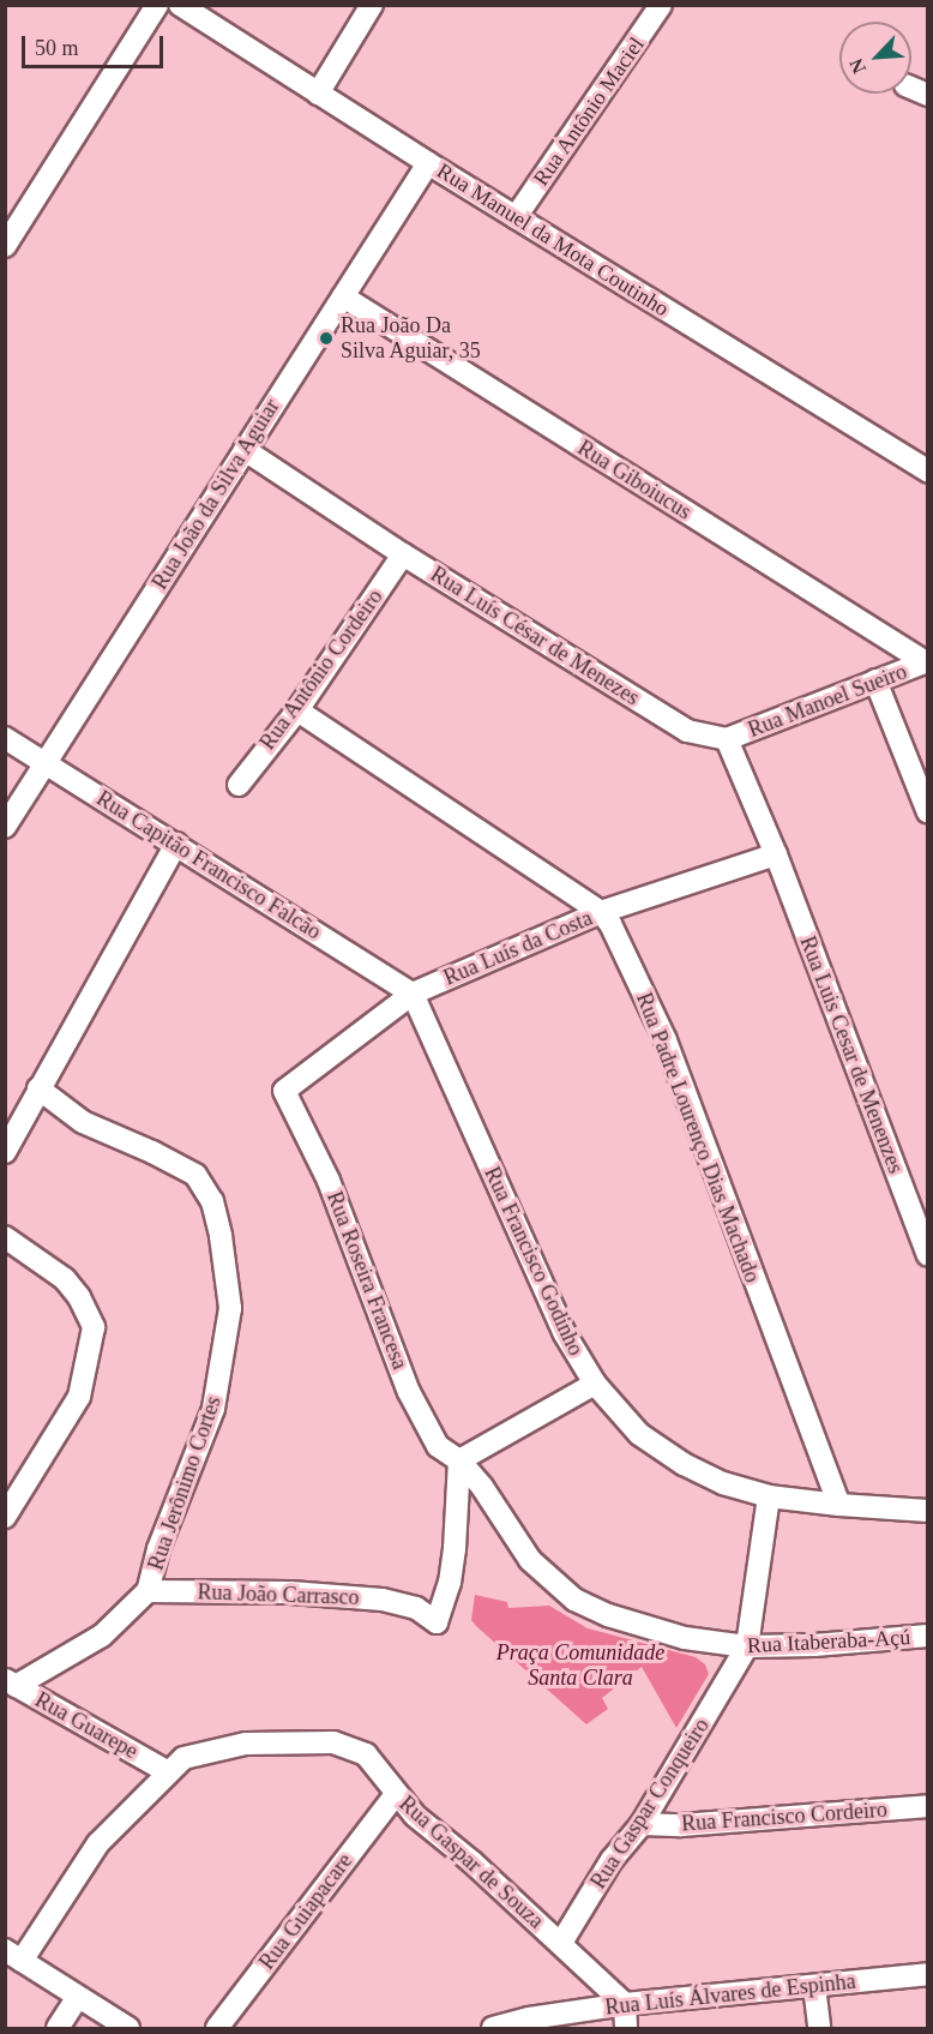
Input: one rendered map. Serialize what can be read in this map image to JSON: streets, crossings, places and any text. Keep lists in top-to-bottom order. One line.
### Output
{"streets":{"street":["Rua Antônio Maciel","Rua Manuel da Mota Coutinho","Rua Giboiucus","Rua João da Silva Aguiar","Rua Luís César de Menezes","Rua Antônio Cordeiro","Rua Manoel Sueiro","Rua Capitão Francisco Falcão","Rua Luís da Costa","Rua Luis Cesar de Menenzes","Rua Padre Lourenço Dias Machado","Rua Francisco Godinho","Rua Roseira Francesa","Rua Jerônimo Cortes","Rua João Carrasco","Rua Itaberaba-Açú","Rua Guarepe","Rua Gaspar Conqueiro","Rua Francisco Cordeiro","Rua Gaspar de Souza","Rua Guiapacare","Rua Luís Álvares de Espinha"]},"crossings":[["Rua Antônio Maciel","Rua Manuel da Mota Coutinho"],["Rua Manuel da Mota Coutinho","Rua João da Silva Aguiar"],["Rua Giboiucus","Rua João da Silva Aguiar"],["Rua Giboiucus","Rua Manoel Sueiro"],["Rua João da Silva Aguiar","Rua Luís César de Menezes"],["Rua João da Silva Aguiar","Rua Capitão Francisco Falcão"],["Rua Luís César de Menezes","Rua Antônio Cordeiro"],["Rua Luís César de Menezes","Rua Manoel Sueiro"],["Rua Antônio Cordeiro","Rua Padre Lourenço Dias Machado"],["Rua Capitão Francisco Falcão","Rua Luís da Costa"],["Rua Capitão Francisco Falcão","Rua Francisco Godinho"],["Rua Luís da Costa","Rua Luis Cesar de Menenzes"],["Rua Luís da Costa","Rua Padre Lourenço Dias Machado"],["Rua Luís da Costa","Rua Francisco Godinho"],["Rua Luís da Costa","Rua Roseira Francesa"],["Rua Padre Lourenço Dias Machado","Rua Francisco Godinho"],["Rua Francisco Godinho","Rua Gaspar Conqueiro"],["Rua Roseira Francesa","Rua João Carrasco"],["Rua Roseira Francesa","Rua Itaberaba-Açú"],["Rua Jerônimo Cortes","Rua João Carrasco"],["Rua João Carrasco","Rua Itaberaba-Açú"],["Rua Itaberaba-Açú","Rua Gaspar Conqueiro"],["Rua Guarepe","Rua Gaspar de Souza"],["Rua Gaspar Conqueiro","Rua Francisco Cordeiro"],["Rua Gaspar Conqueiro","Rua Gaspar de Souza"],["Rua Gaspar de Souza","Rua Guiapacare"],["Rua Gaspar de Souza","Rua Luís Álvares de Espinha"]],"parks":["Praça Comunidade Santa Clara"],"places":["Rua João Da Silva Aguiar, 35"],"scale_bar":"50 m","north":"bottom left"}
